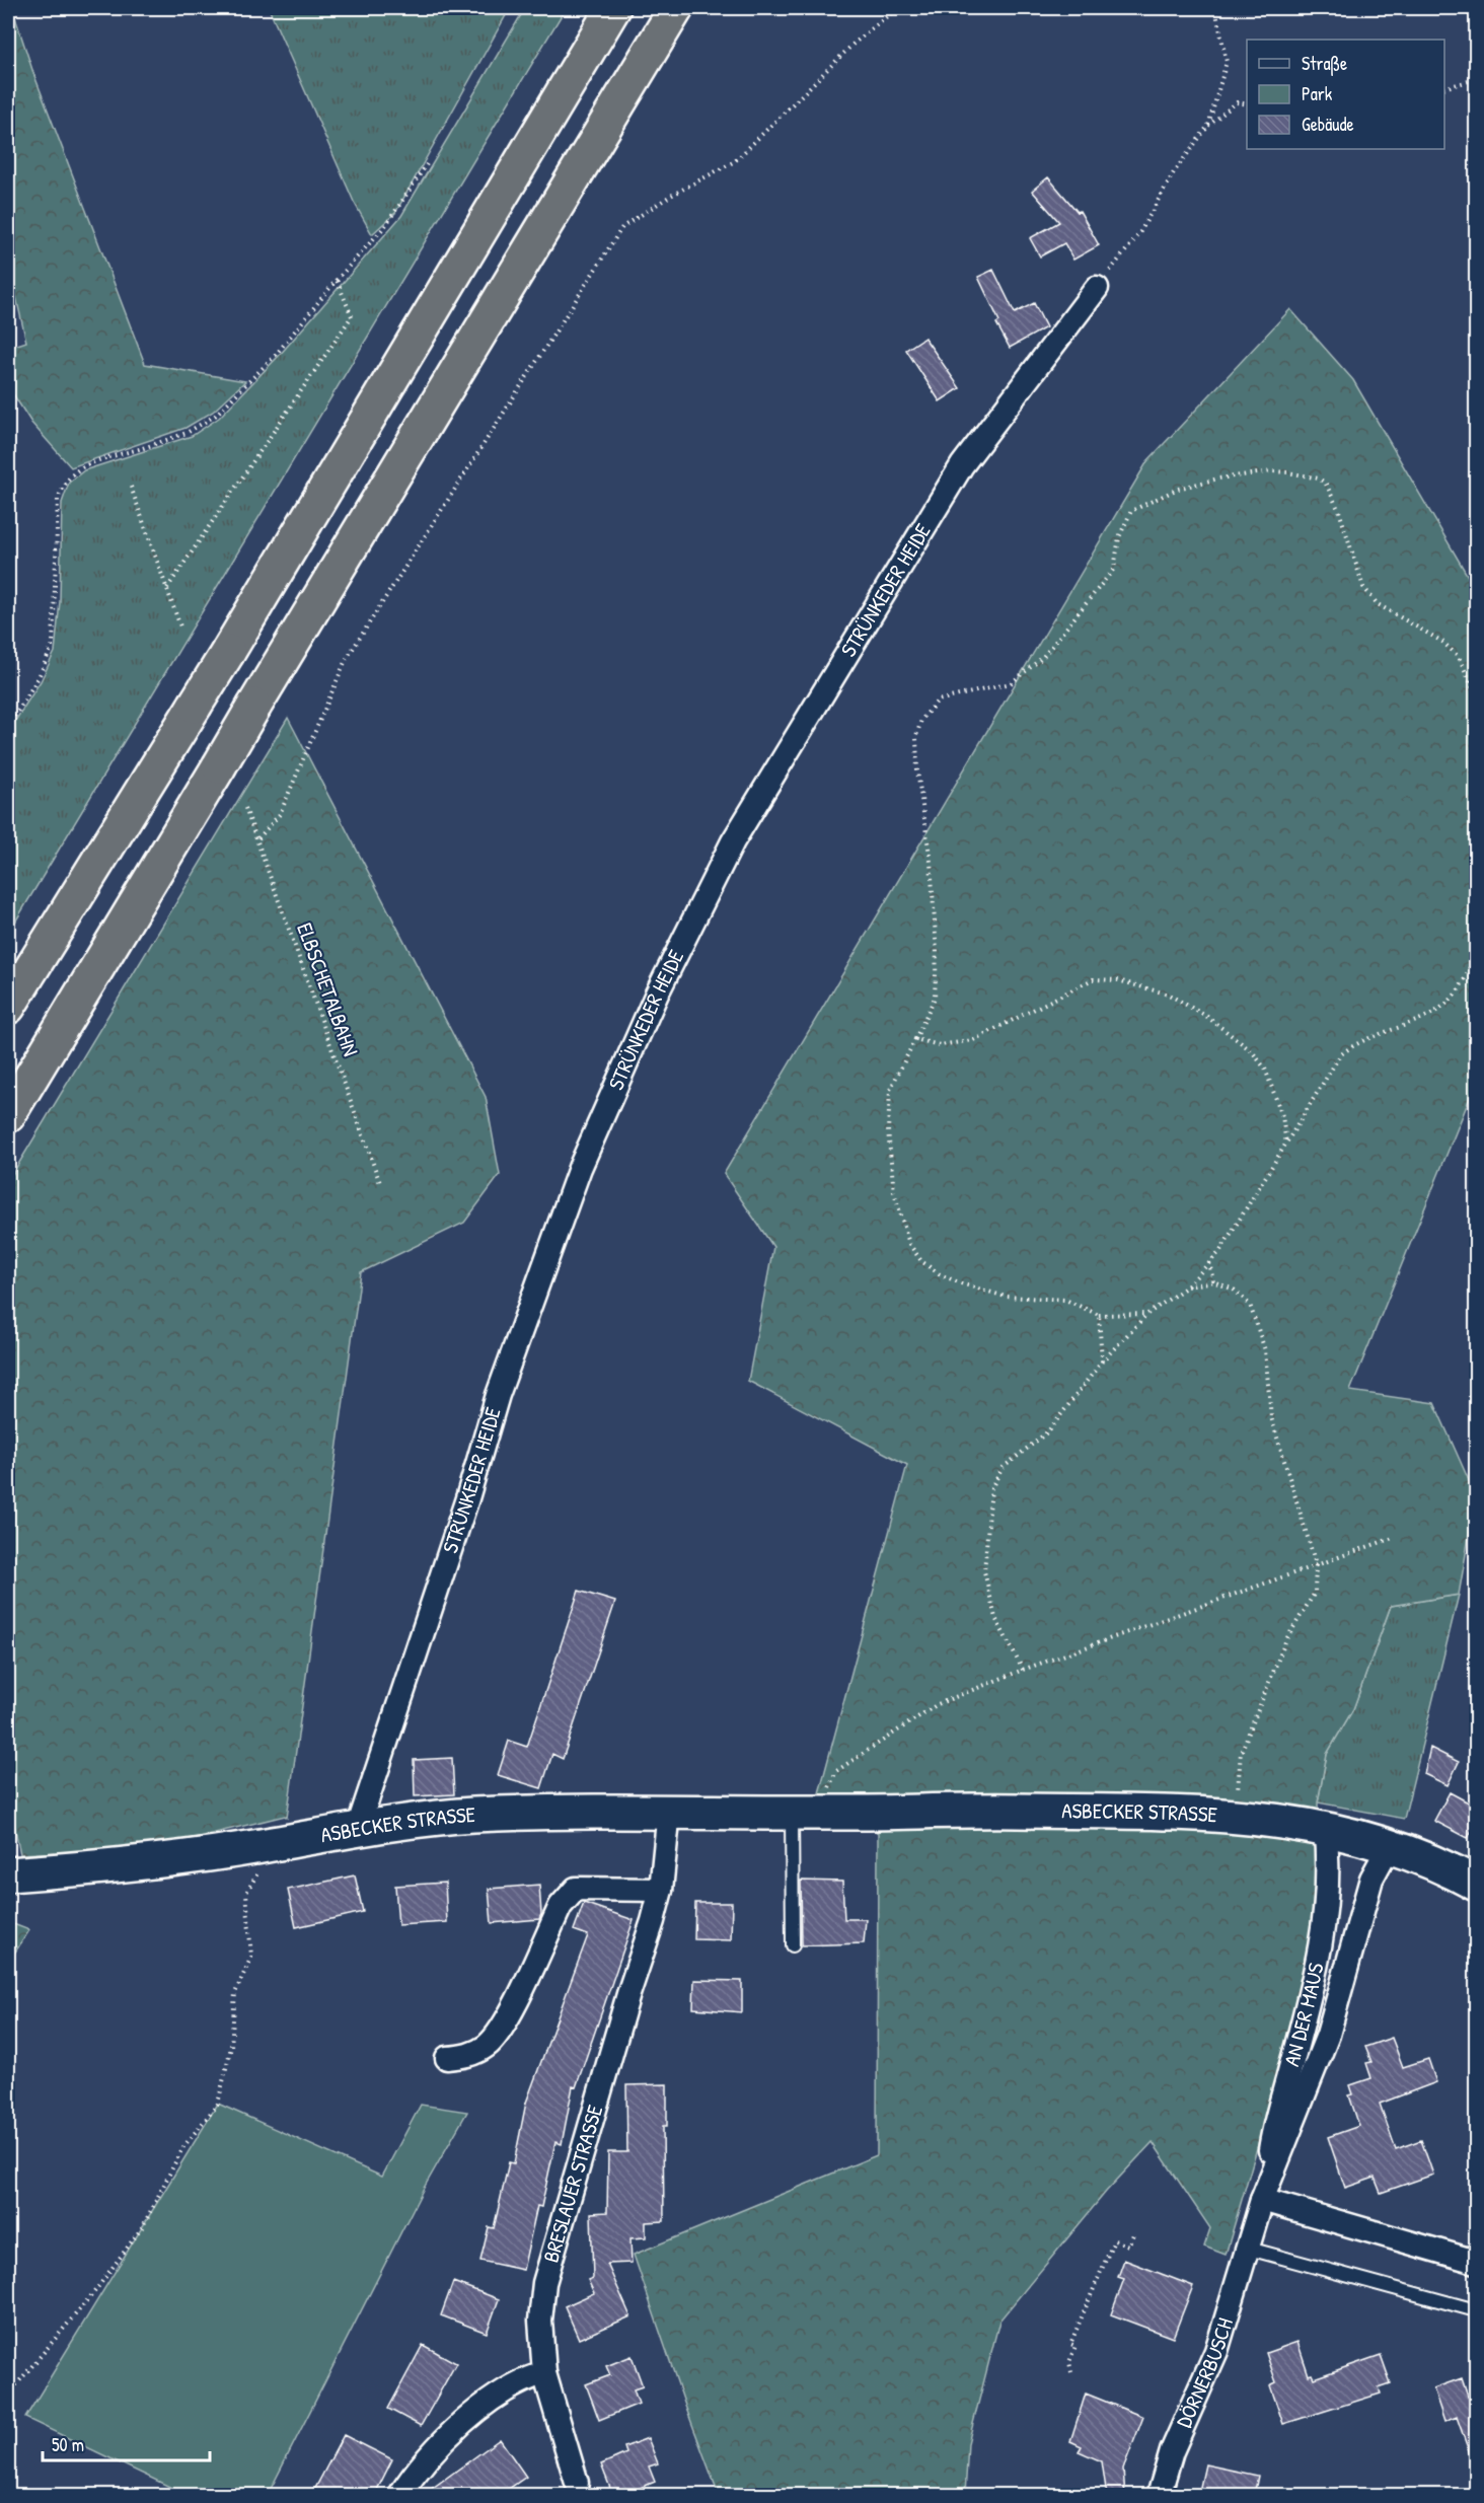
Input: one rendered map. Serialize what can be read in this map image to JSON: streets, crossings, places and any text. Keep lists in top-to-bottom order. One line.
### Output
{"streets":{"main road":["ASBECKER STRASSE"],"street":["STRÜNKEDER HEIDE","AN DER MAUS","BRESLAUER STRASSE","DÖRNERBUSCH"],"path":["ELBSCHETALBAHN"]},"crossings":[["STRÜNKEDER HEIDE","ASBECKER STRASSE"],["ASBECKER STRASSE","AN DER MAUS"],["ASBECKER STRASSE","BRESLAUER STRASSE"],["AN DER MAUS","DÖRNERBUSCH"]],"legend":["Straße","Park","Gebäude"],"scale_bar":"50 m"}
